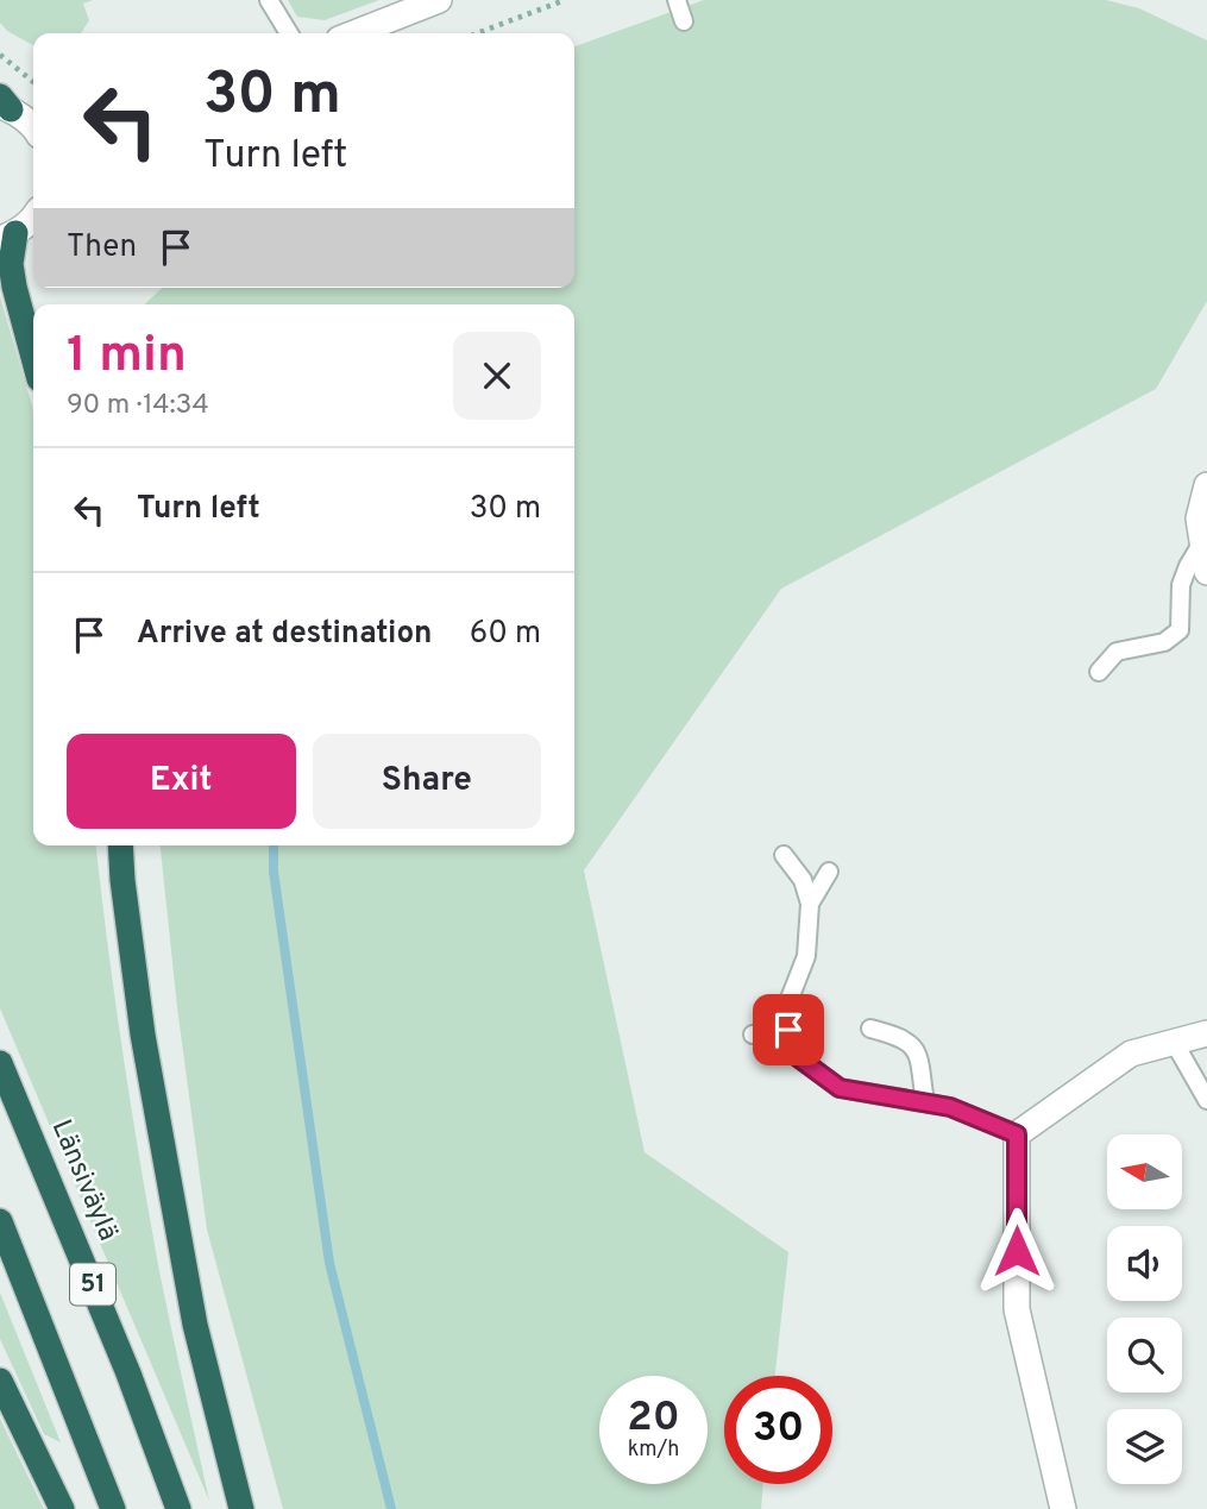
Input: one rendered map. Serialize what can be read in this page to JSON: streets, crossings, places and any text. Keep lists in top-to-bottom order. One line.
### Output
{"streets":{"highway":["Länsiväylä","51"]},"north":"left","page":{"turn":["30 m","Turn left"],"then":"Then","heading":["1 min","90 m · 14:34"],"list":[{"name":"Turn left","value":"30 m"},{"name":"Arrive at destination","value":"60 m"}],"buttons":["Exit","Share"],"speed":"20 km/h","limit":"30"}}
